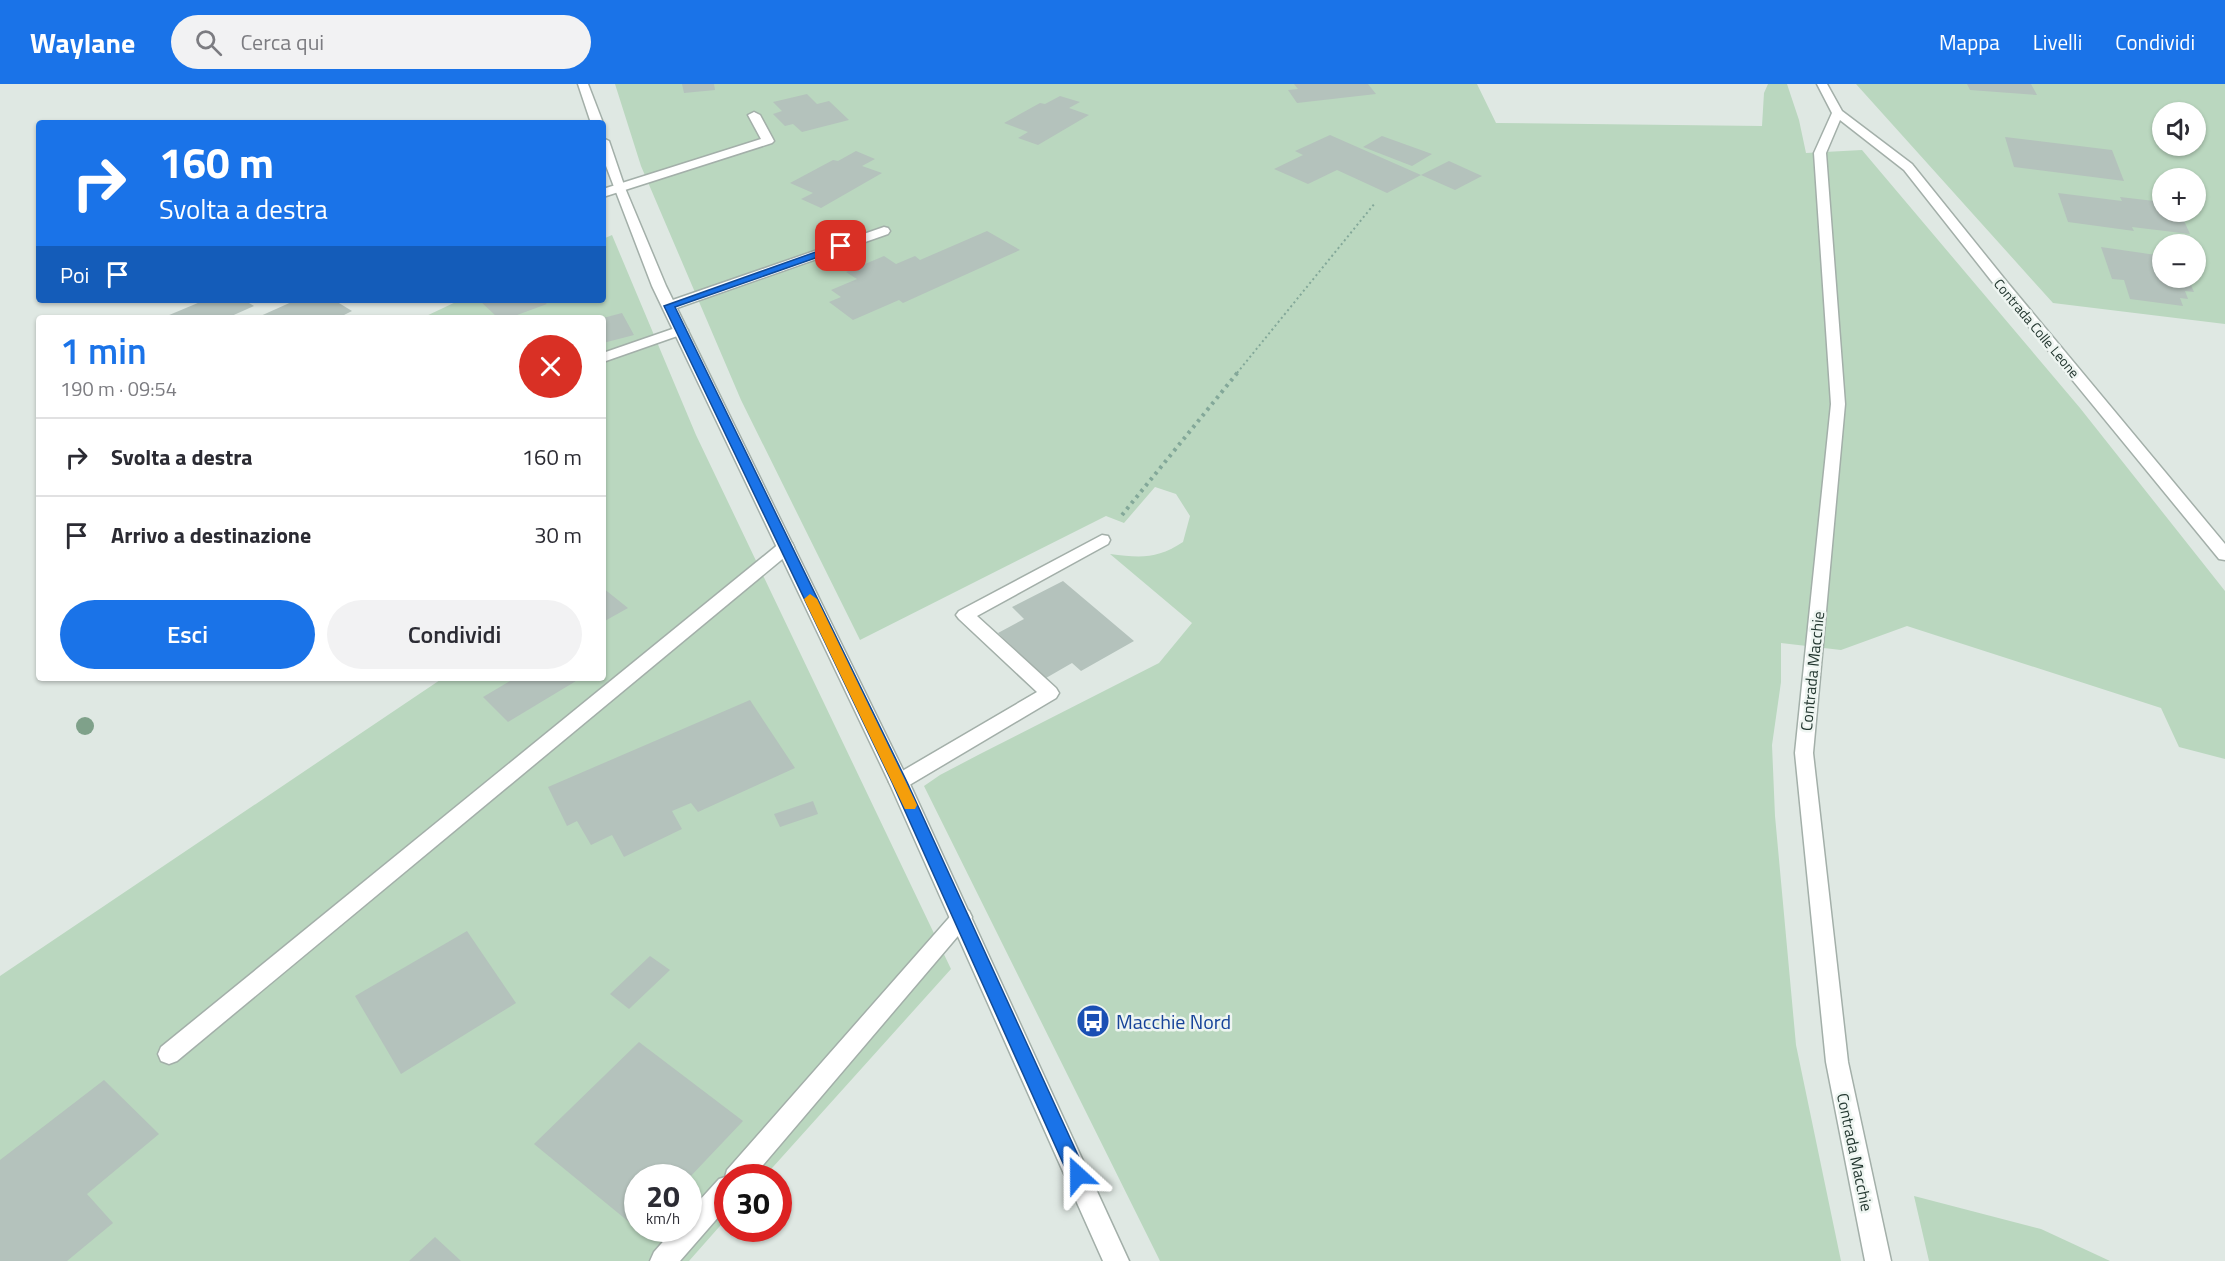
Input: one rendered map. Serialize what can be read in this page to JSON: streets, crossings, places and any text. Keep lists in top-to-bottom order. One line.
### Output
{"streets":{"street":["Contrada Colle Leone","Contrada Macchie"]},"crossings":[["Contrada Colle Leone","Contrada Macchie"]],"places":{"bus stop":["Macchie Nord"]},"page":{"header":"Waylane","search":"Cerca qui","nav":["Mappa","Livelli","Condividi"],"map_buttons":["+","−"],"turn":["160 m","Svolta a destra"],"then":"Poi","heading":["1 min","190 m · 09:54"],"list":[{"name":"Svolta a destra","value":"160 m"},{"name":"Arrivo a destinazione","value":"30 m"}],"buttons":["Esci","Condividi"],"speed":"20 km/h","limit":"30"}}
